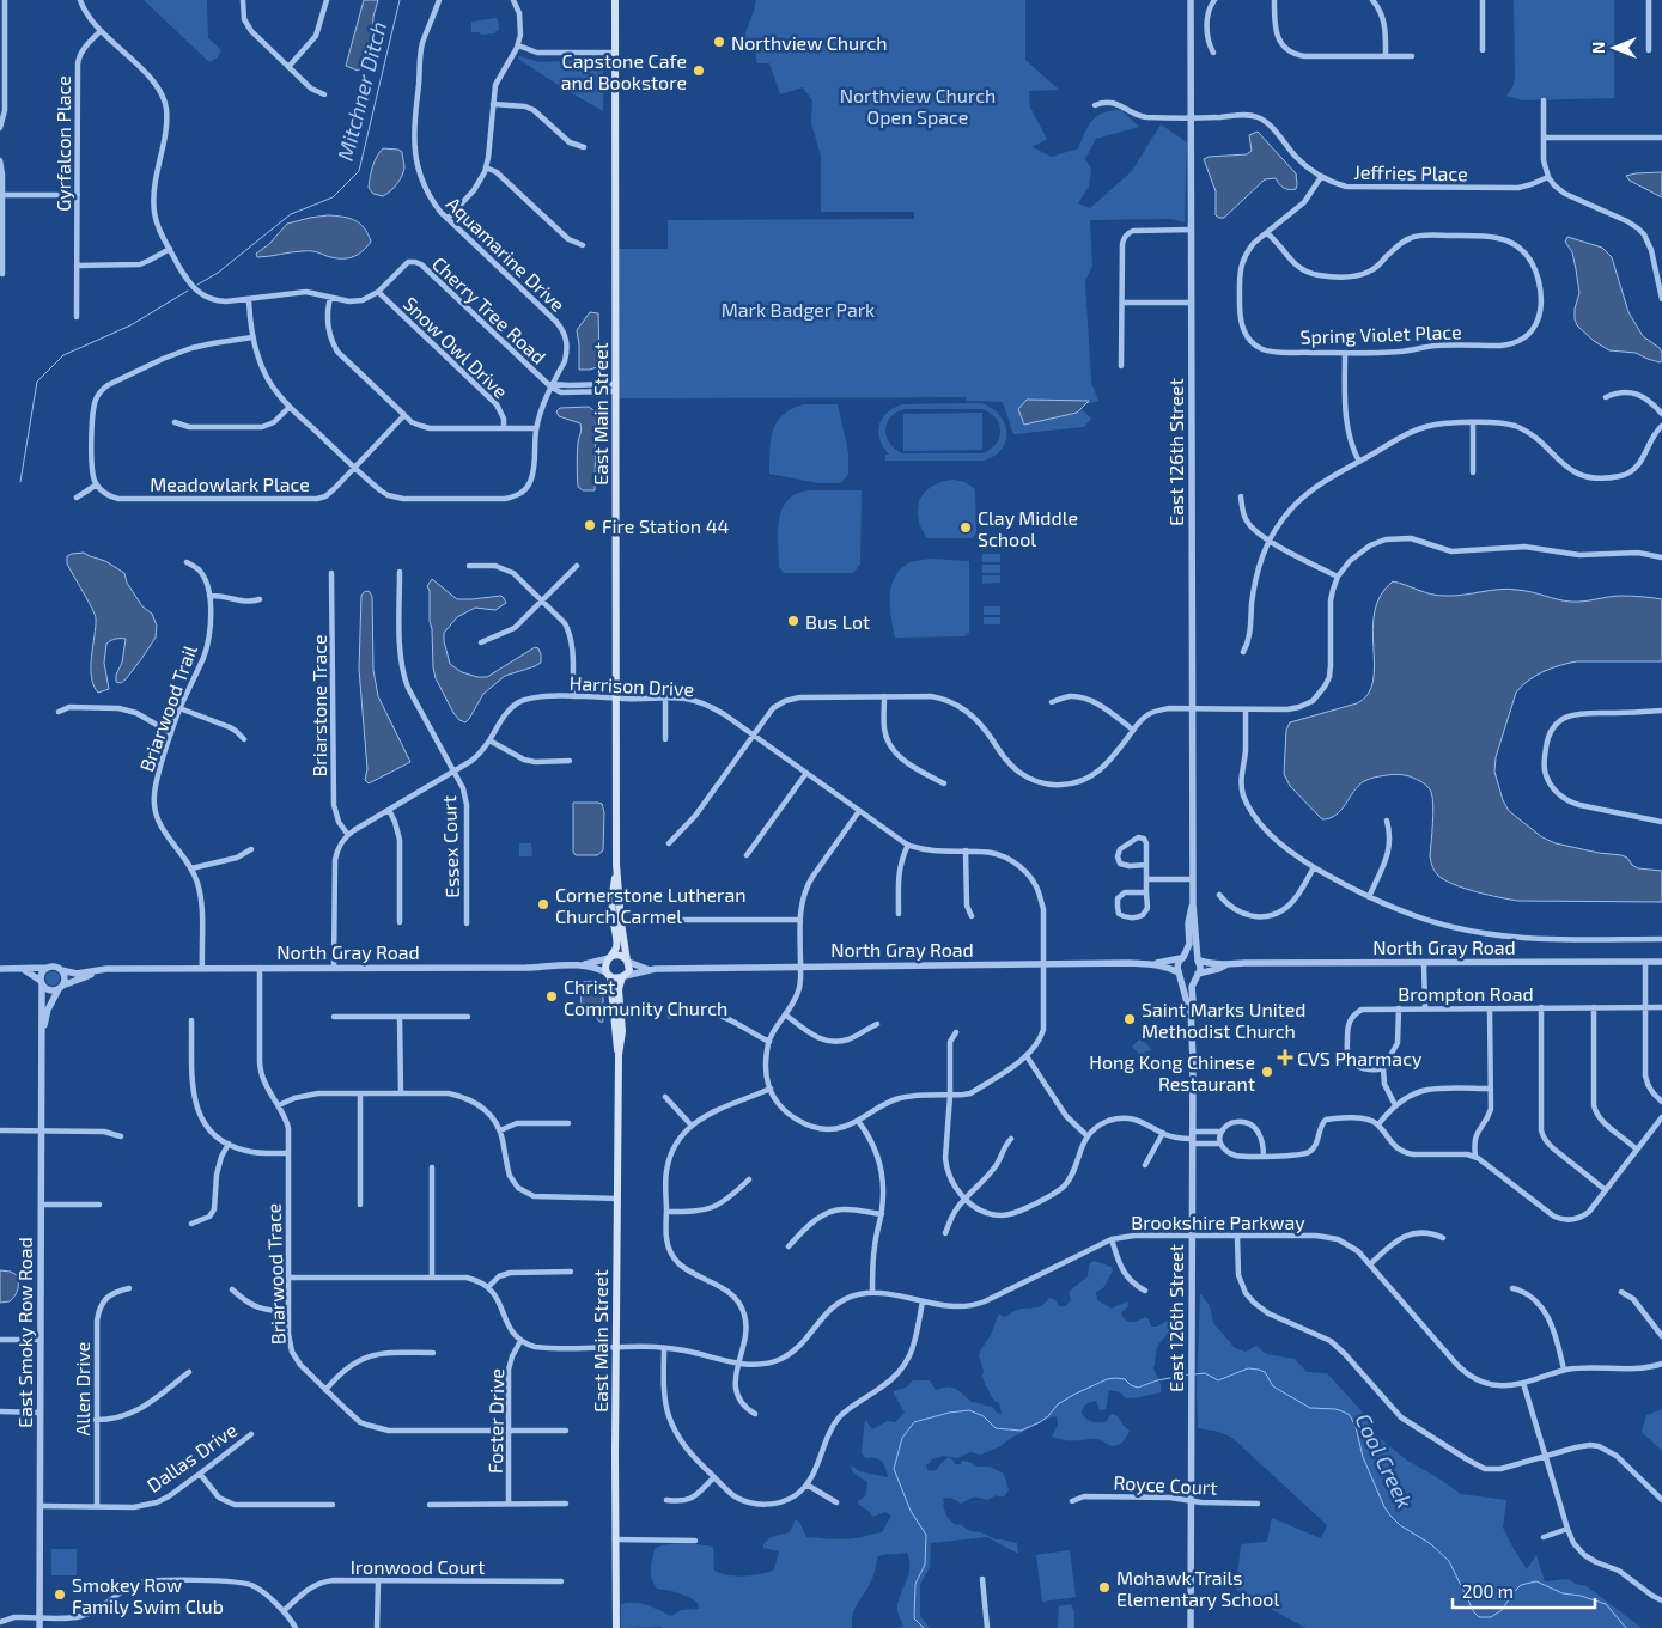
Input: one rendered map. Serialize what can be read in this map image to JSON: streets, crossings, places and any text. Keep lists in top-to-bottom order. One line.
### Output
{"streets":{"main road":["East Main Street"],"street":["Gyrfalcon Place","Jeffries Place","Aquamarine Drive","Cherry Tree Road","Spring Violet Place","Snow Owl Drive","East 126th Street","Meadowlark Place","Harrison Drive","Briarstone Trace","Briarwood Trail","Essex Court","North Gray Road","Brompton Road","Brookshire Parkway","Briarwood Trace","East Smoky Row Road","Allen Drive","Foster Drive","Dallas Drive","Royce Court","Ironwood Court"]},"crossings":[["Jeffries Place","Spring Violet Place"],["Jeffries Place","East 126th Street"],["Aquamarine Drive","Cherry Tree Road"],["Aquamarine Drive","Meadowlark Place"],["Cherry Tree Road","Snow Owl Drive"],["Cherry Tree Road","East Main Street"],["East Main Street","Harrison Drive"],["East Main Street","North Gray Road"],["East Main Street","Brookshire Parkway"],["East 126th Street","North Gray Road"],["East 126th Street","Brookshire Parkway"],["East 126th Street","Royce Court"],["Harrison Drive","Briarstone Trace"],["Harrison Drive","Essex Court"],["Harrison Drive","North Gray Road"],["Briarwood Trail","North Gray Road"],["North Gray Road","Briarwood Trace"],["Brookshire Parkway","Foster Drive"],["Briarwood Trace","Foster Drive"],["East Smoky Row Road","Dallas Drive"],["Allen Drive","Dallas Drive"]],"water":["Mitchner Ditch","Cool Creek"],"parks":["Northview Church Open Space","Mark Badger Park"],"places":{"other":["Northview Church","Capstone Cafe and Bookstore","Fire Station 44","Clay Middle School","Bus Lot","Cornerstone Lutheran Church Carmel","Christ Community Church","Saint Marks United Methodist Church","Hong Kong Chinese Restaurant","Mohawk Trails Elementary School","Smokey Row Family Swim Club"],"health":["CVS Pharmacy"]},"scale_bar":"200 m","north":"left"}
